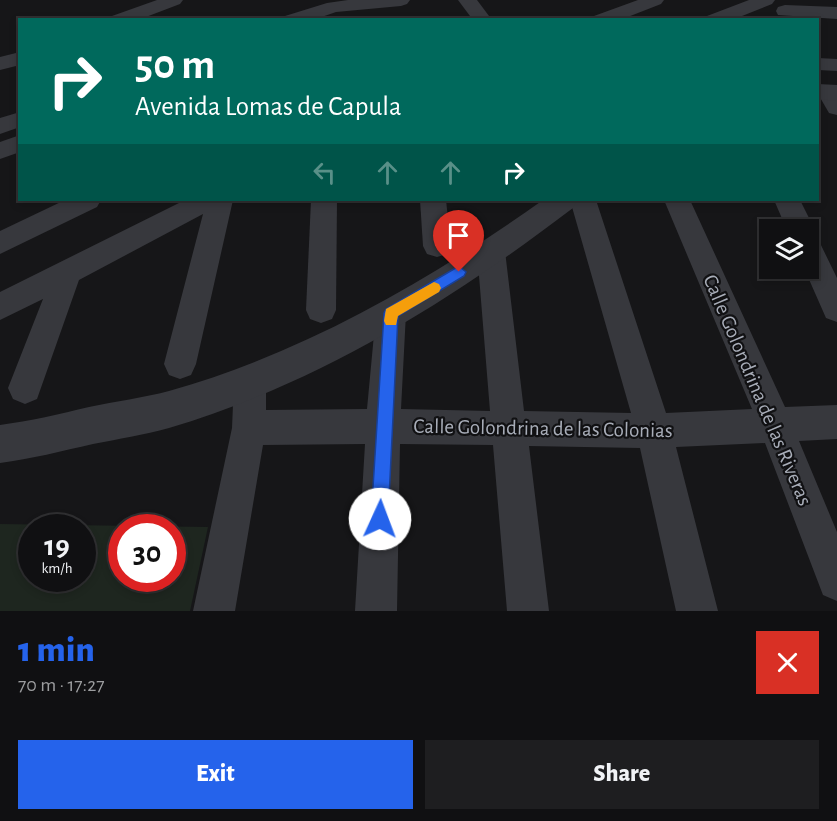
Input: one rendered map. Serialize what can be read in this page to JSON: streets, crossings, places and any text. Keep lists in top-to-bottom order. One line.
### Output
{"streets":{"street":["Calle Golondrina de las Riveras","Calle Golondrina de las Colonias"]},"crossings":[["Calle Golondrina de las Riveras","Calle Golondrina de las Colonias"]],"page":{"turn":["50 m","Avenida Lomas de Capula"],"speed":"19 km/h","limit":"30","heading":["1 min","70 m · 17:27"],"buttons":["Exit","Share"]}}
